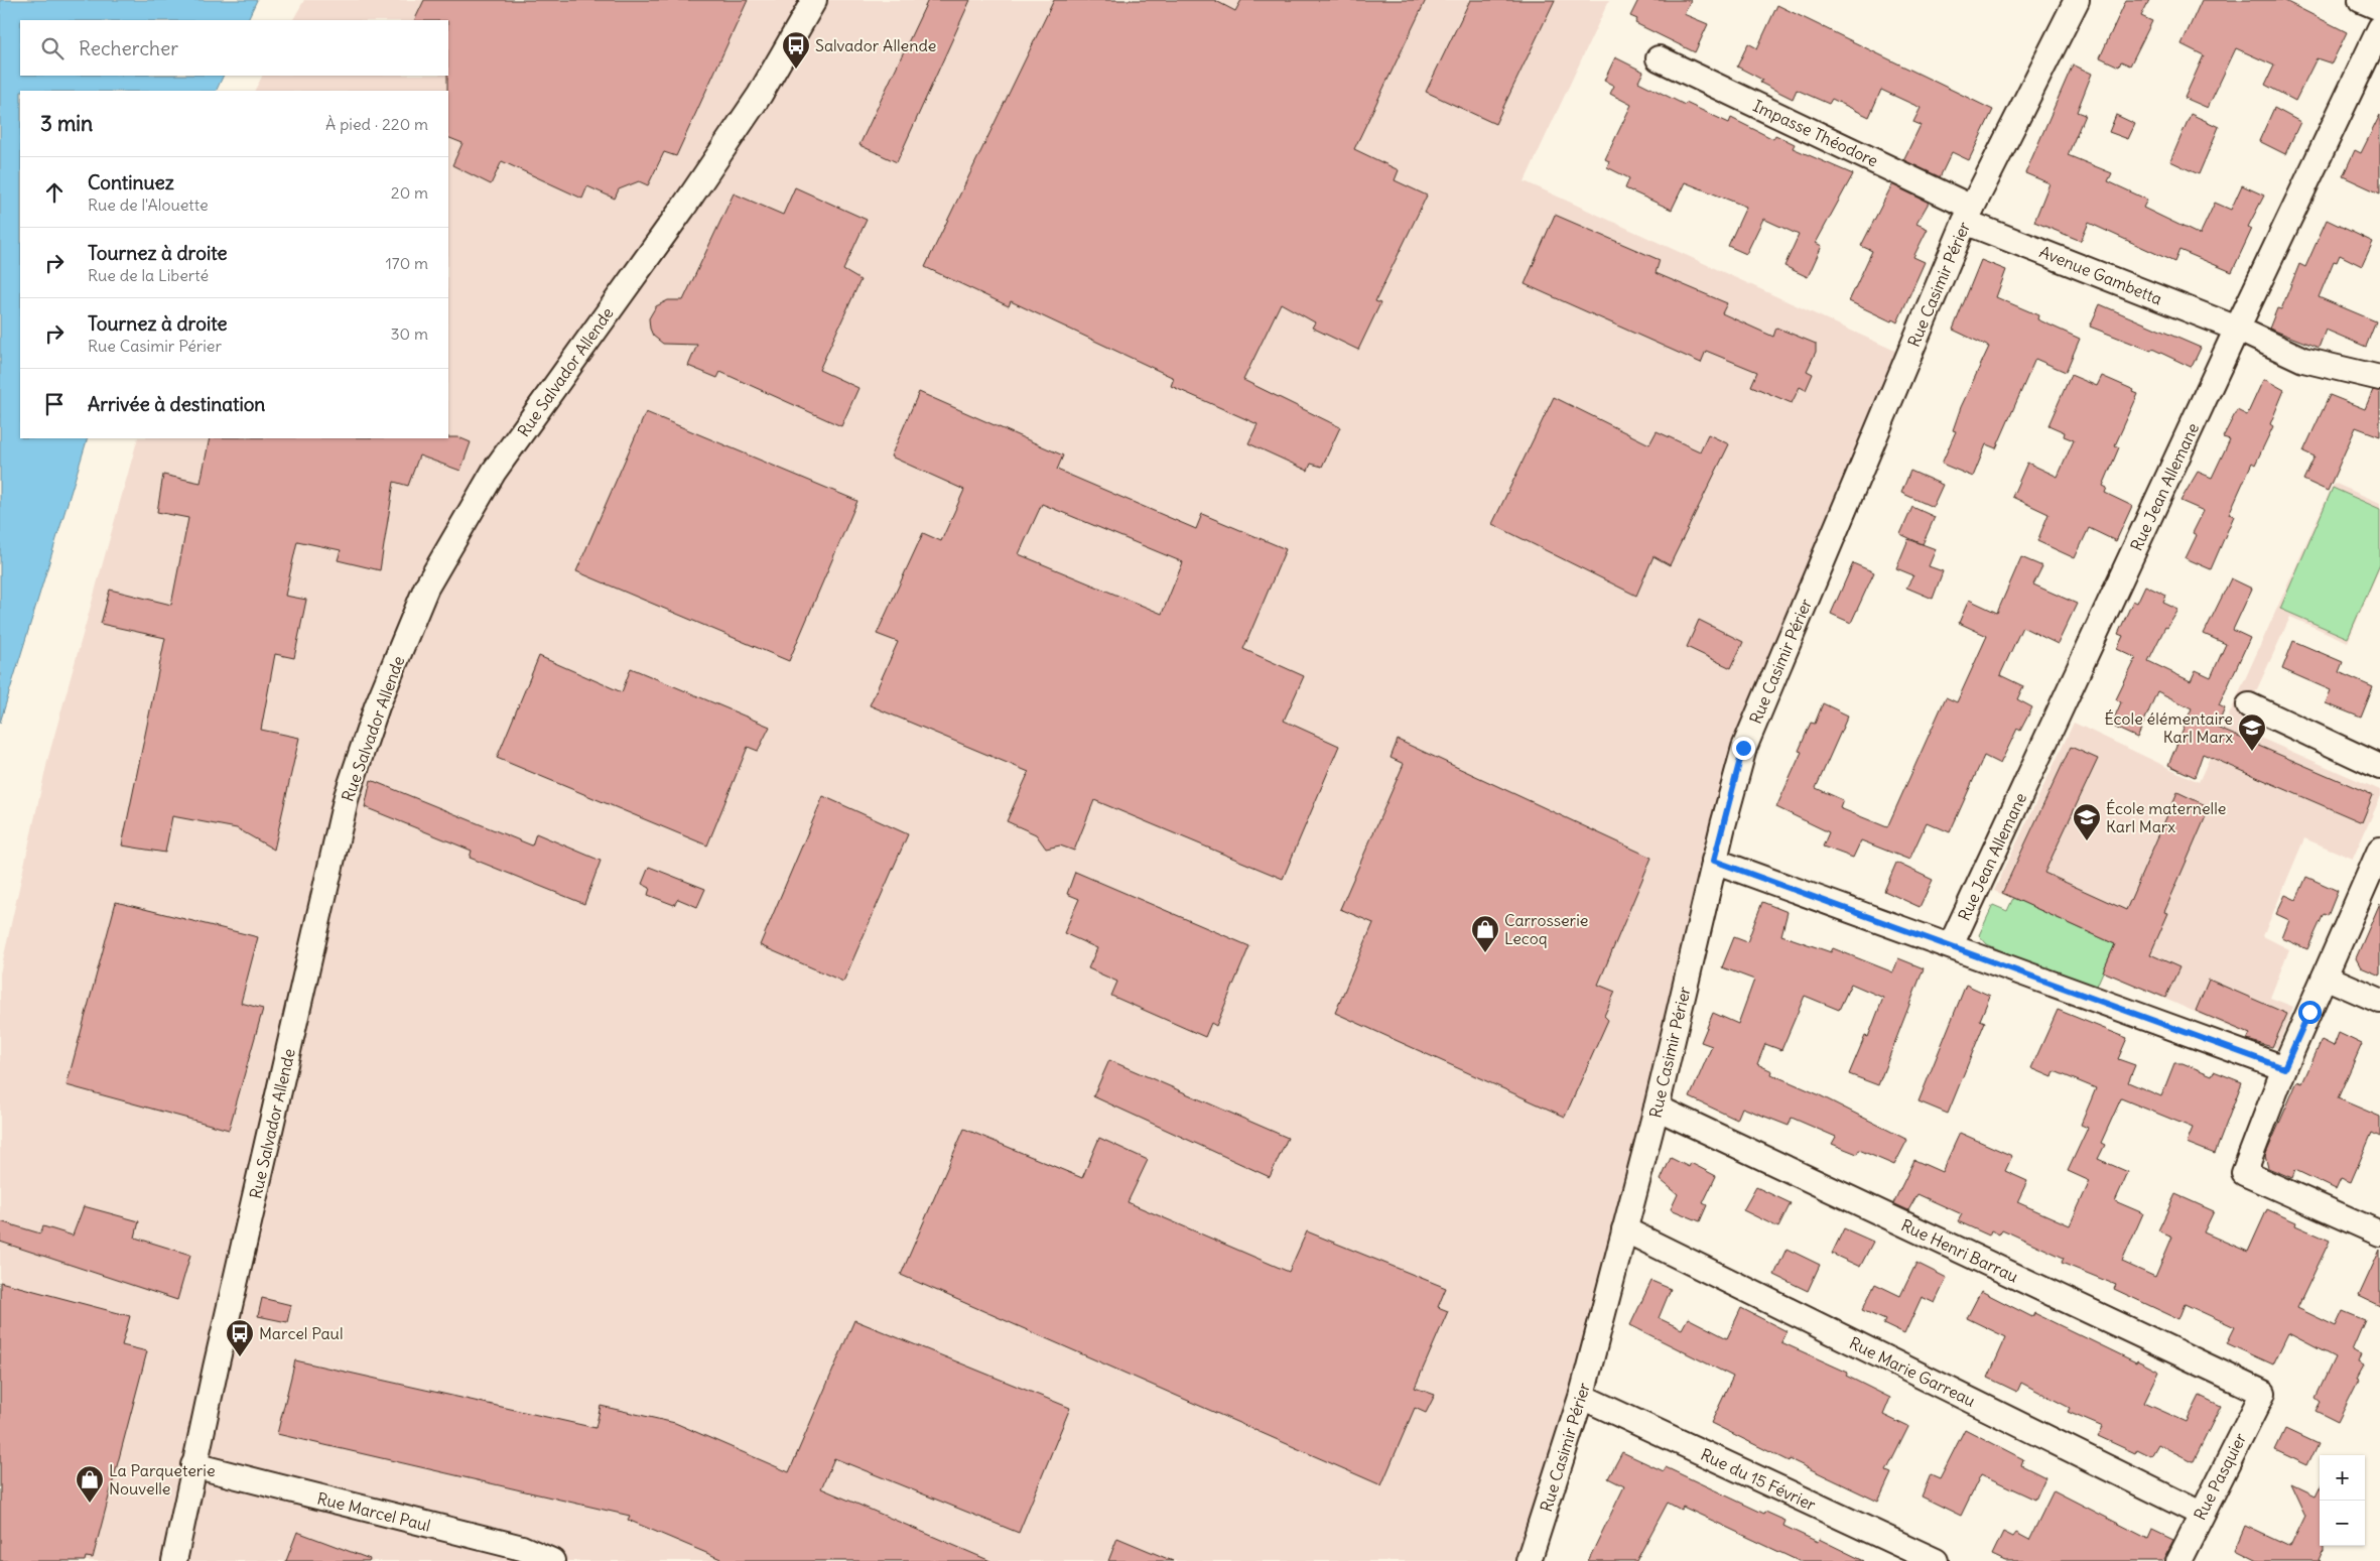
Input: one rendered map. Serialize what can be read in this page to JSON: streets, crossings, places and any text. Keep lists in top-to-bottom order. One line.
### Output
{"streets":{"street":["Impasse Théodore","Avenue Gambetta","Rue Casimir Périer","Rue Salvador Allende","Rue Jean Allemane","Rue Henri Barrau","Rue Marie Garreau","Rue Pasquier","Rue du 15 Février","Rue Marcel Paul"]},"crossings":[["Impasse Théodore","Avenue Gambetta"],["Impasse Théodore","Rue Casimir Périer"],["Avenue Gambetta","Rue Casimir Périer"],["Avenue Gambetta","Rue Jean Allemane"],["Rue Casimir Périer","Rue Henri Barrau"],["Rue Casimir Périer","Rue Marie Garreau"],["Rue Casimir Périer","Rue du 15 Février"],["Rue Salvador Allende","Rue Marcel Paul"],["Rue Henri Barrau","Rue Pasquier"],["Rue Marie Garreau","Rue Pasquier"]],"places":{"bus stop":["Salvador Allende","Marcel Paul"],"school or university":["École élémentaire Karl Marx","École maternelle Karl Marx"],"shop":["Carrosserie Lecoq","La Parqueterie Nouvelle"]},"page":{"search":"Rechercher","heading":["3 min","À pied · 220 m"],"list":[["Continuez","Rue de l'Alouette","20 m"],["Tournez à droite","Rue de la Liberté","170 m"],["Tournez à droite","Rue Casimir Périer","30 m"],"Arrivée à destination"],"map_buttons":["+","−"]}}
